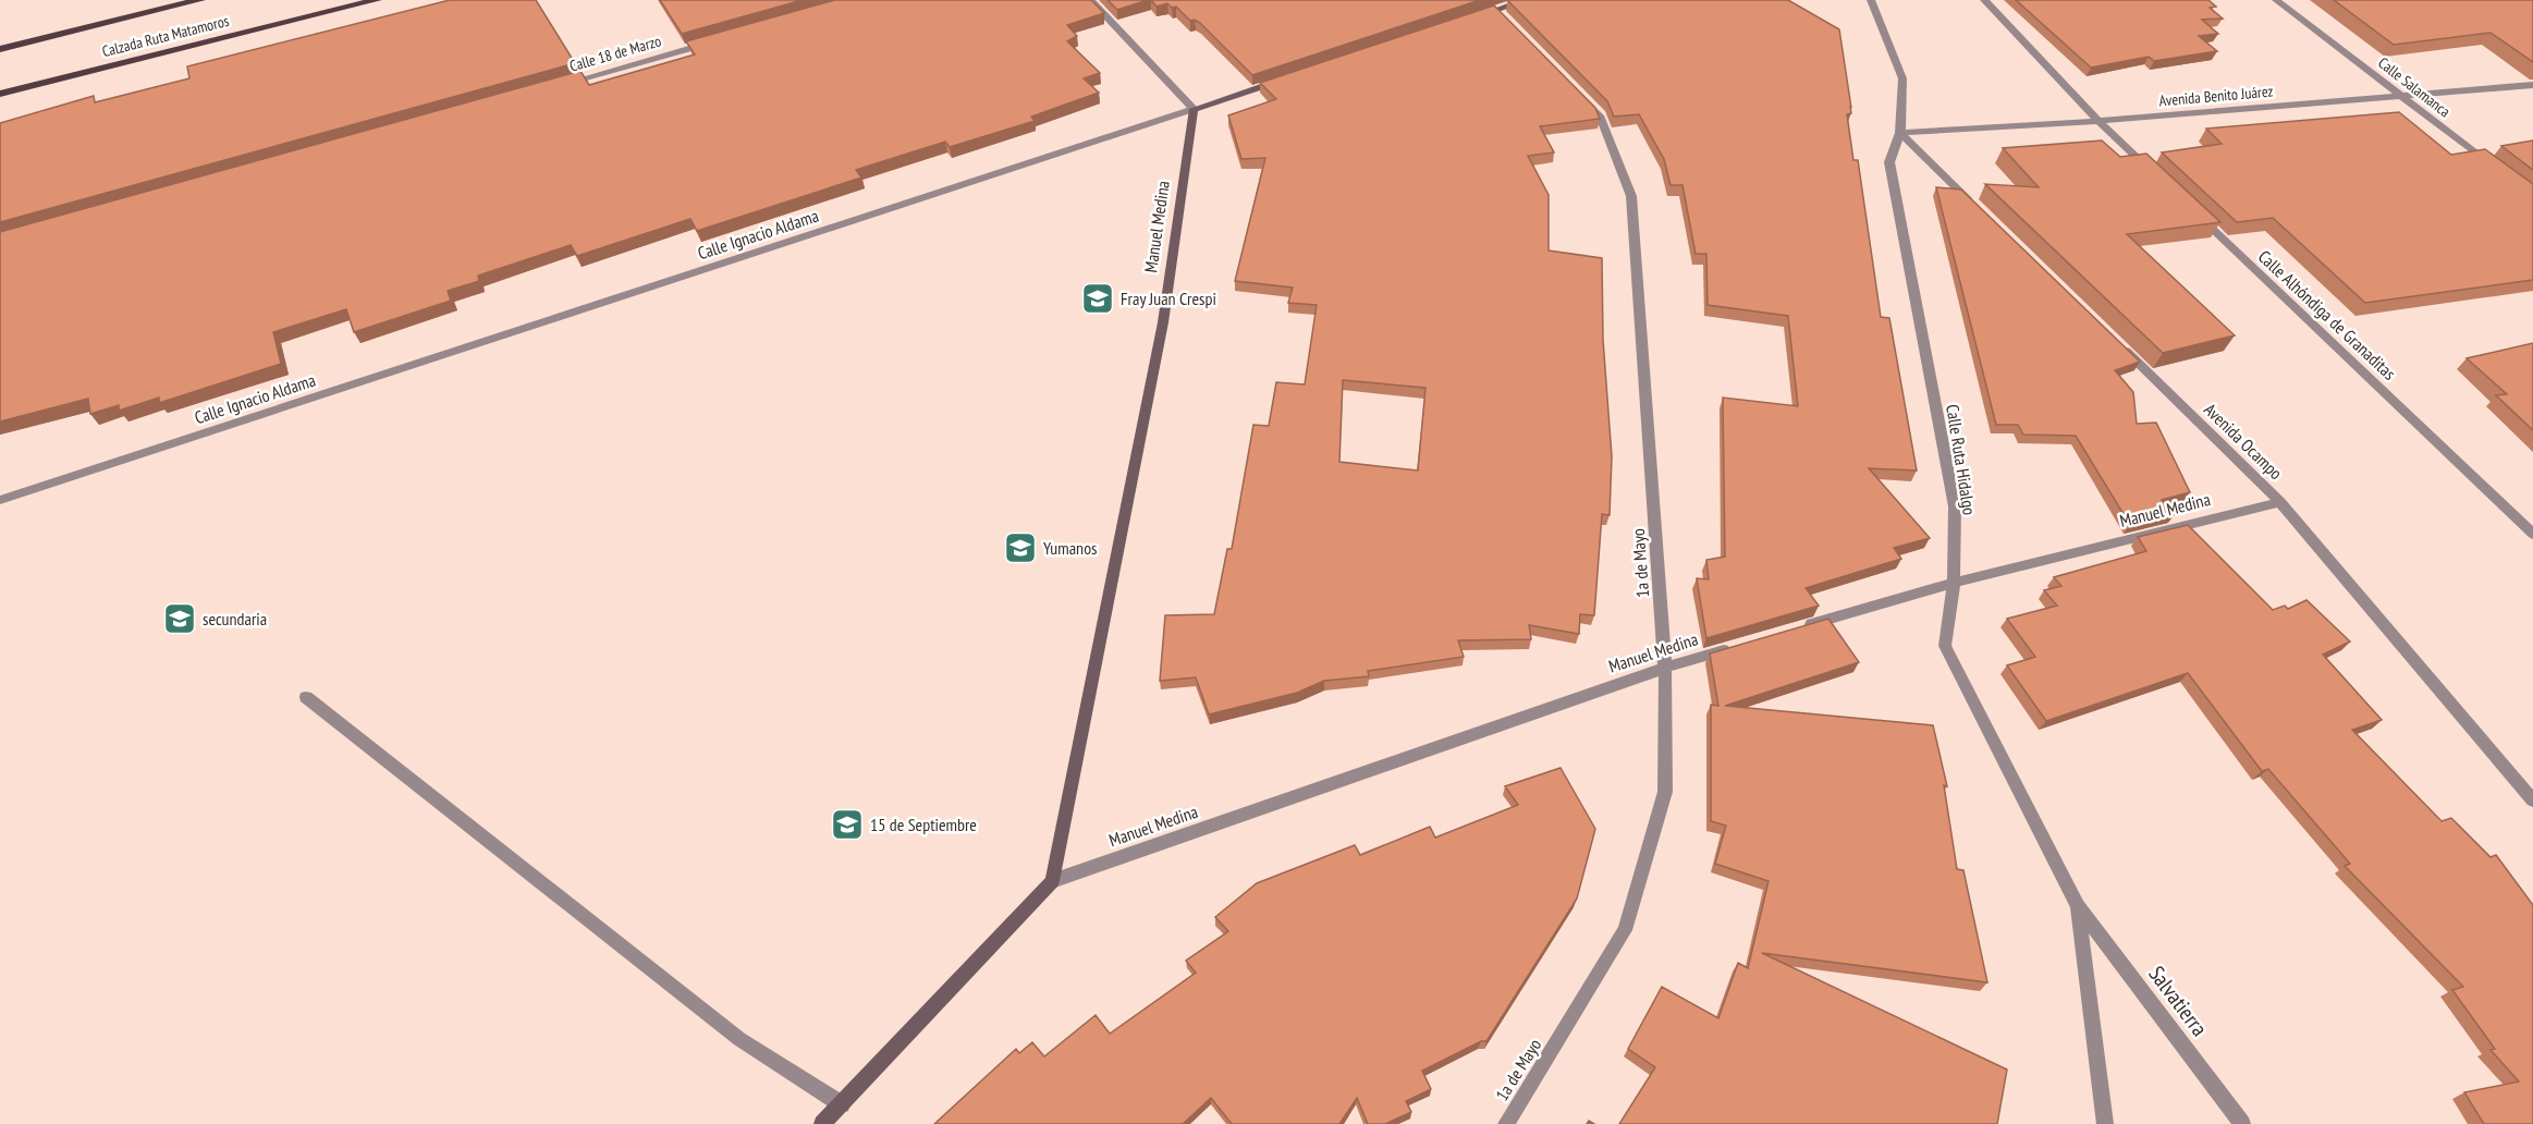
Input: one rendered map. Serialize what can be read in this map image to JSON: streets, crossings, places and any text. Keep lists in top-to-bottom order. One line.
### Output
{"streets":{"main road":["Calzada Ruta Matamoros"],"street":["Calle 18 de Marzo","Calle Salamanca","Avenida Benito Juárez","Manuel Medina","Calle Ignacio Aldama","Calle Alhóndiga de Granaditas","Avenida Ocampo","Calle Ruta Hidalgo","1a de Mayo","Salvatierra"]},"crossings":[["Calle Salamanca","Avenida Benito Juárez"],["Avenida Benito Juárez","Calle Ruta Hidalgo"],["Manuel Medina","Calle Ignacio Aldama"],["Manuel Medina","Avenida Ocampo"],["Manuel Medina","Calle Ruta Hidalgo"],["Manuel Medina","1a de Mayo"],["Calle Ruta Hidalgo","Salvatierra"]],"places":{"school or university":["Fray Juan Crespi","Yumanos","secundaria","15 de Septiembre"]}}
